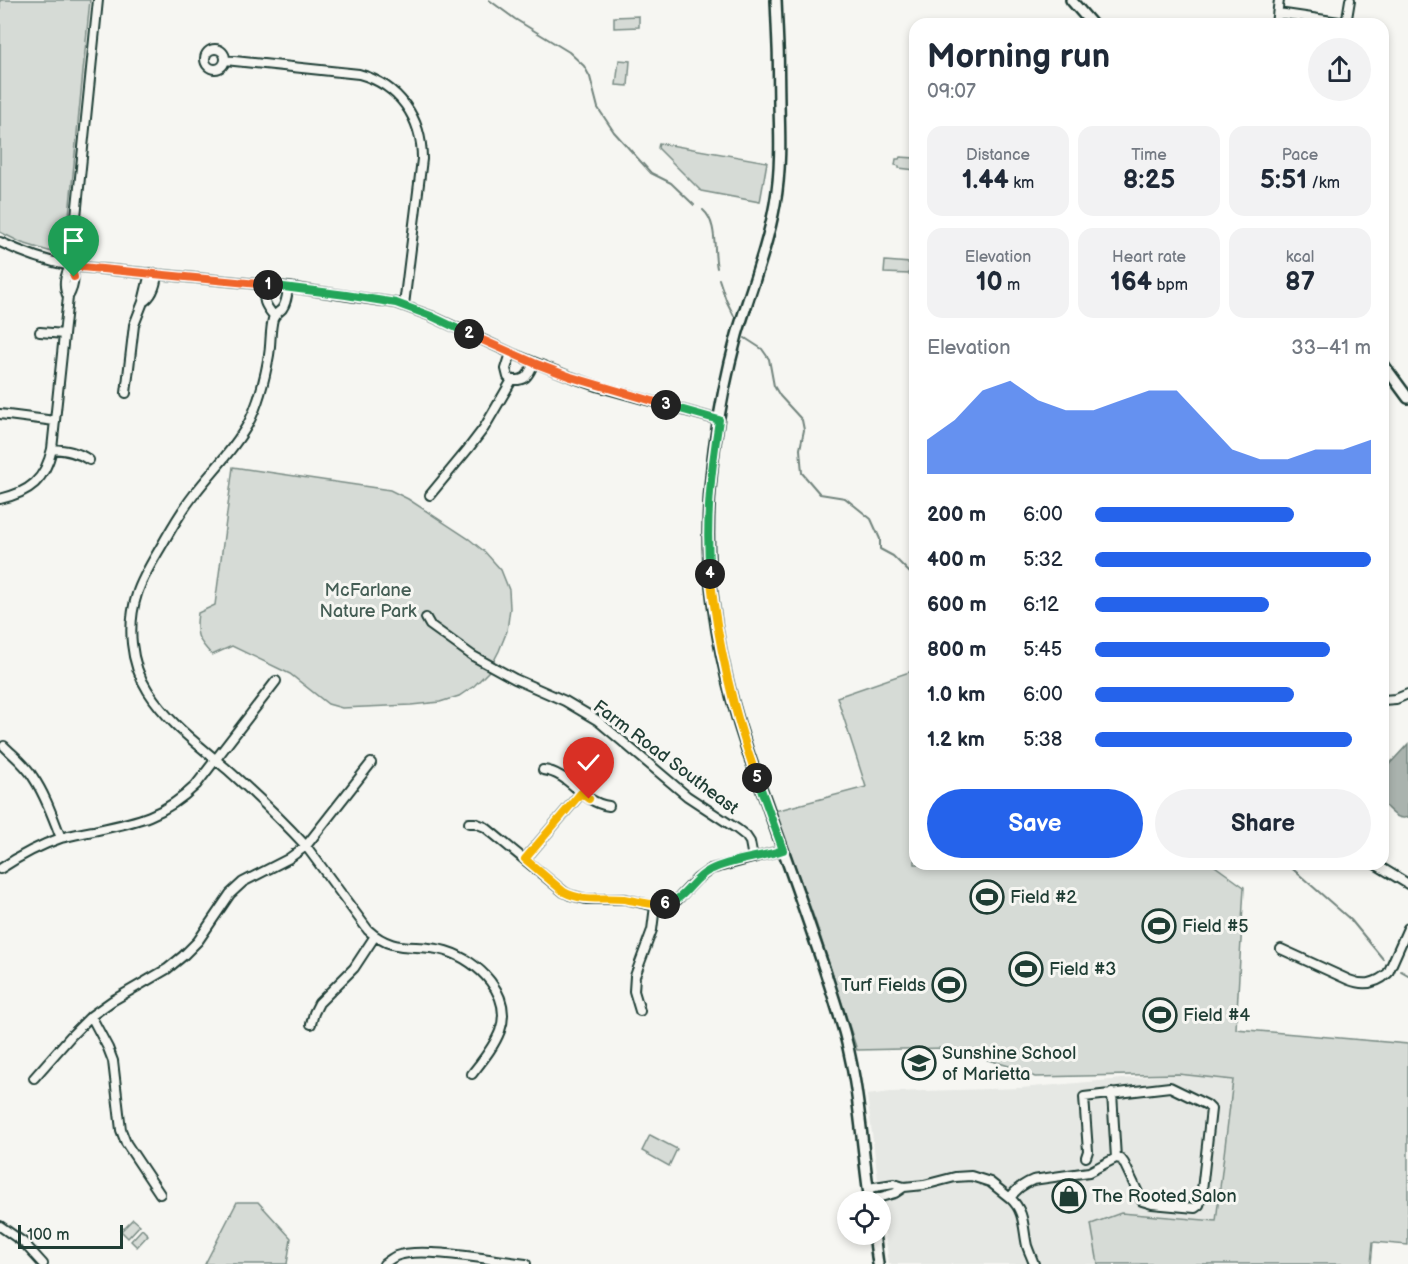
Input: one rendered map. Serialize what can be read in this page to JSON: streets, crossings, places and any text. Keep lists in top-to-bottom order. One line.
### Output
{"streets":{"street":["Farm Road Southeast"]},"parks":["McFarlane Nature Park"],"places":{"sports":["Field #2","Field #5","Field #3","Turf Fields","Field #4"],"school or university":["Sunshine School of Marietta"],"shop":["The Rooted Salon"]},"scale_bar":"100 m","page":{"heading":["Morning run","09:07"],"stats":[["Distance","1.44 km"],["Time","8:25"],["Pace","5:51 /km"],["Elevation","10 m"],["Heart rate","164 bpm"],["kcal","87"]],"pins":["1","2","3","4","5","6"],"chart":["Elevation","33–41 m"],"list":[{"name":"200 m","note":"6:00"},{"name":"400 m","note":"5:32"},{"name":"600 m","note":"6:12"},{"name":"800 m","note":"5:45"},{"name":"1.0 km","note":"6:00"},{"name":"1.2 km","note":"5:38"}],"buttons":["Save","Share"],"scale":"100 m"}}
